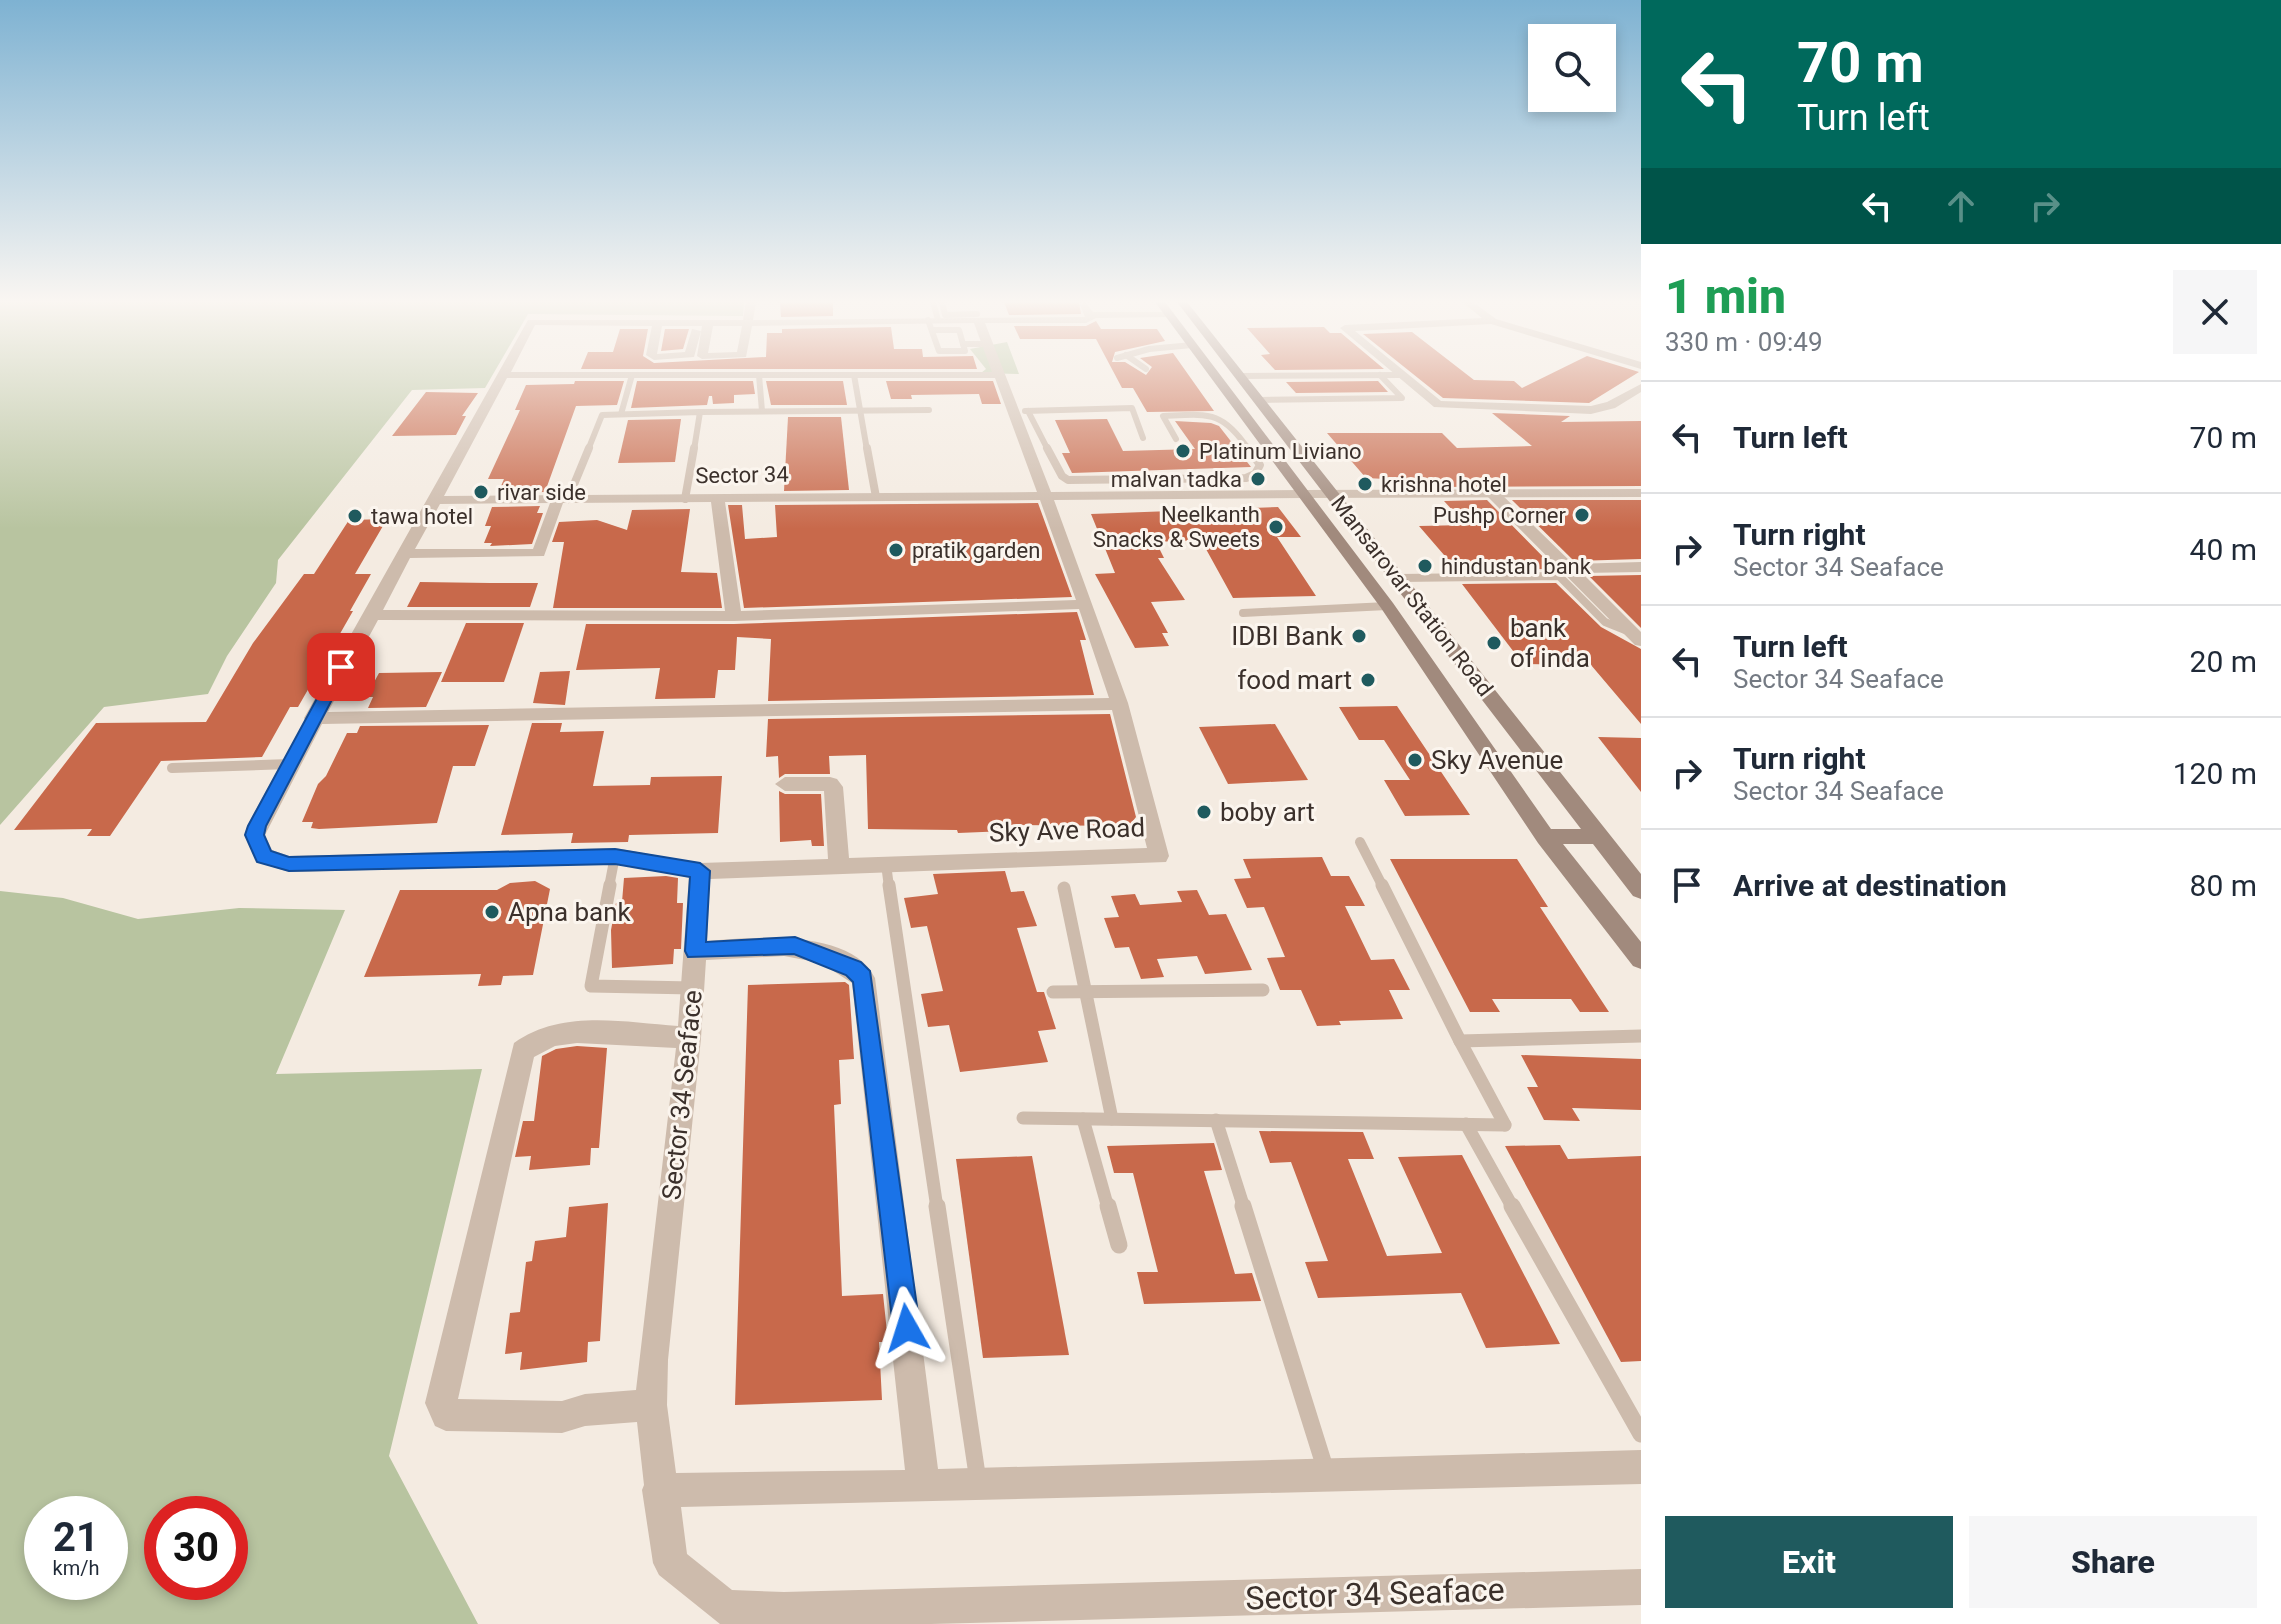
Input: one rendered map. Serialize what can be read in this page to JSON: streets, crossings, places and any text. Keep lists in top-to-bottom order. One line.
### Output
{"streets":{"main road":["Mansarovar Station Road"],"street":["Sector 34","Sky Ave Road","Sector 34 Seaface"]},"crossings":[["Sector 34","Mansarovar Station Road"],["Sector 34","Sky Ave Road"],["Sky Ave Road","Sector 34 Seaface"]],"places":["Platinum Liviano","malvan tadka","krishna hotel","rivar side","Pushp Corner","tawa hotel","Neelkanth Snacks & Sweets","pratik garden","hindustan bank","IDBI Bank","bank of inda","food mart","Sky Avenue","boby art","Apna bank"],"page":{"turn":["70 m","Turn left"],"heading":["1 min","330 m · 09:49"],"list":[{"name":"Turn left","value":"70 m"},{"name":"Turn right","note":"Sector 34 Seaface","value":"40 m"},{"name":"Turn left","note":"Sector 34 Seaface","value":"20 m"},{"name":"Turn right","note":"Sector 34 Seaface","value":"120 m"},{"name":"Arrive at destination","value":"80 m"}],"speed":"21 km/h","limit":"30","buttons":["Exit","Share"]}}
